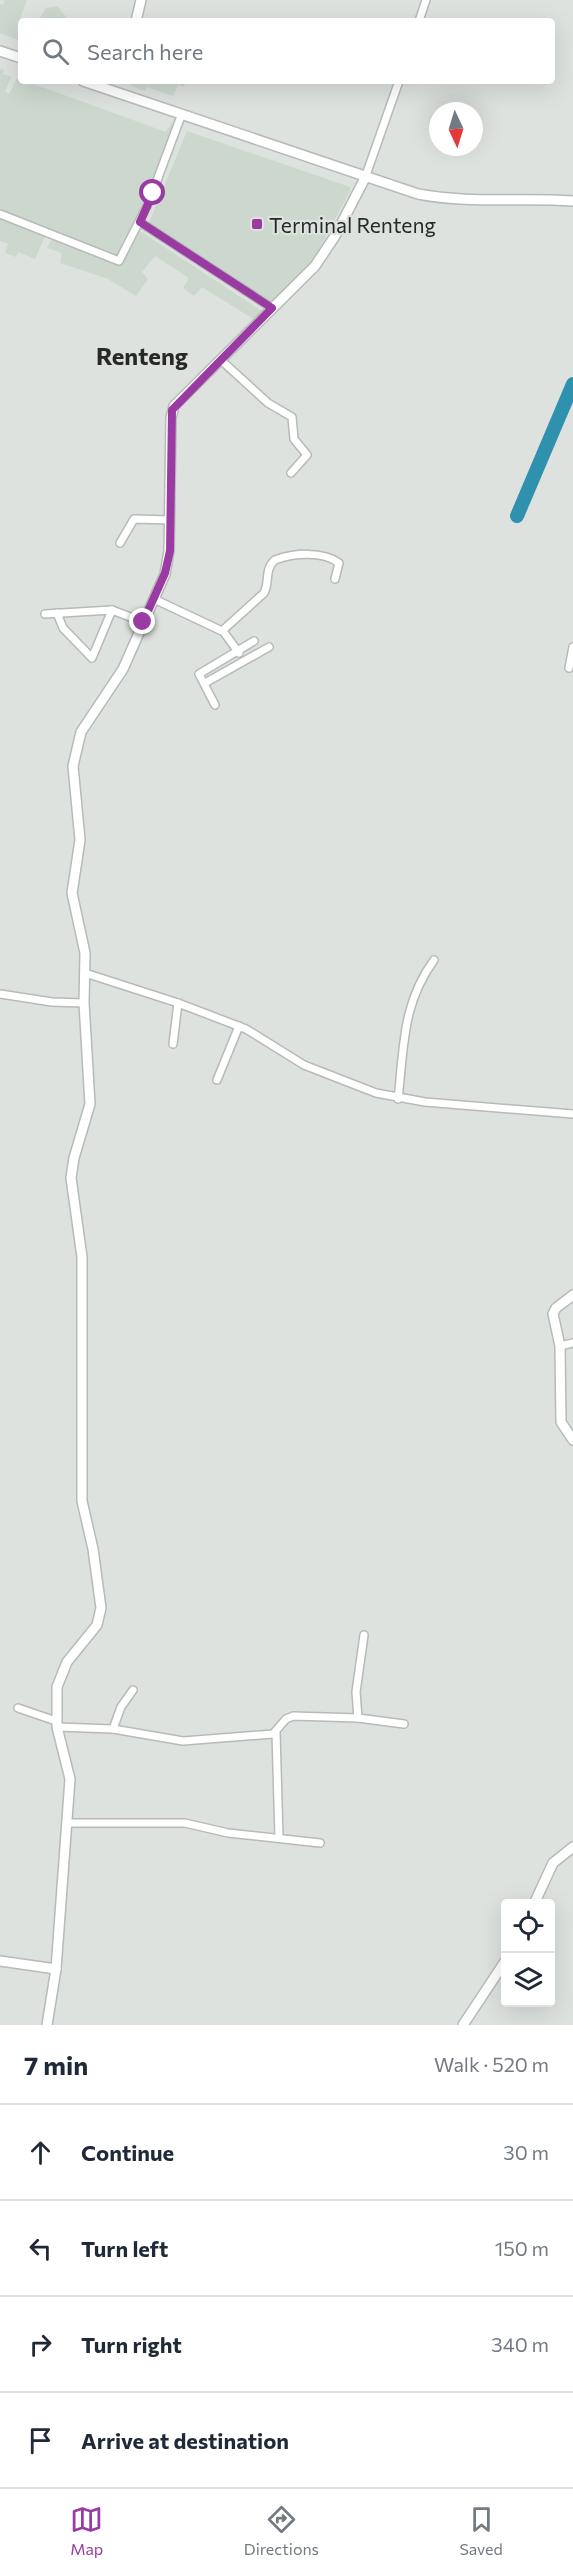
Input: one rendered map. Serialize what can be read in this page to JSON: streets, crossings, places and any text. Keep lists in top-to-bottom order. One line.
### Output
{"districts":["Renteng"],"places":{"transit":["Terminal Renteng"]},"north":"bottom","page":{"search":"Search here","heading":["7 min","Walk · 520 m"],"list":[["Continue","30 m"],["Turn left","150 m"],["Turn right","340 m"],"Arrive at destination"],"nav":["Map","Directions","Saved"]}}
